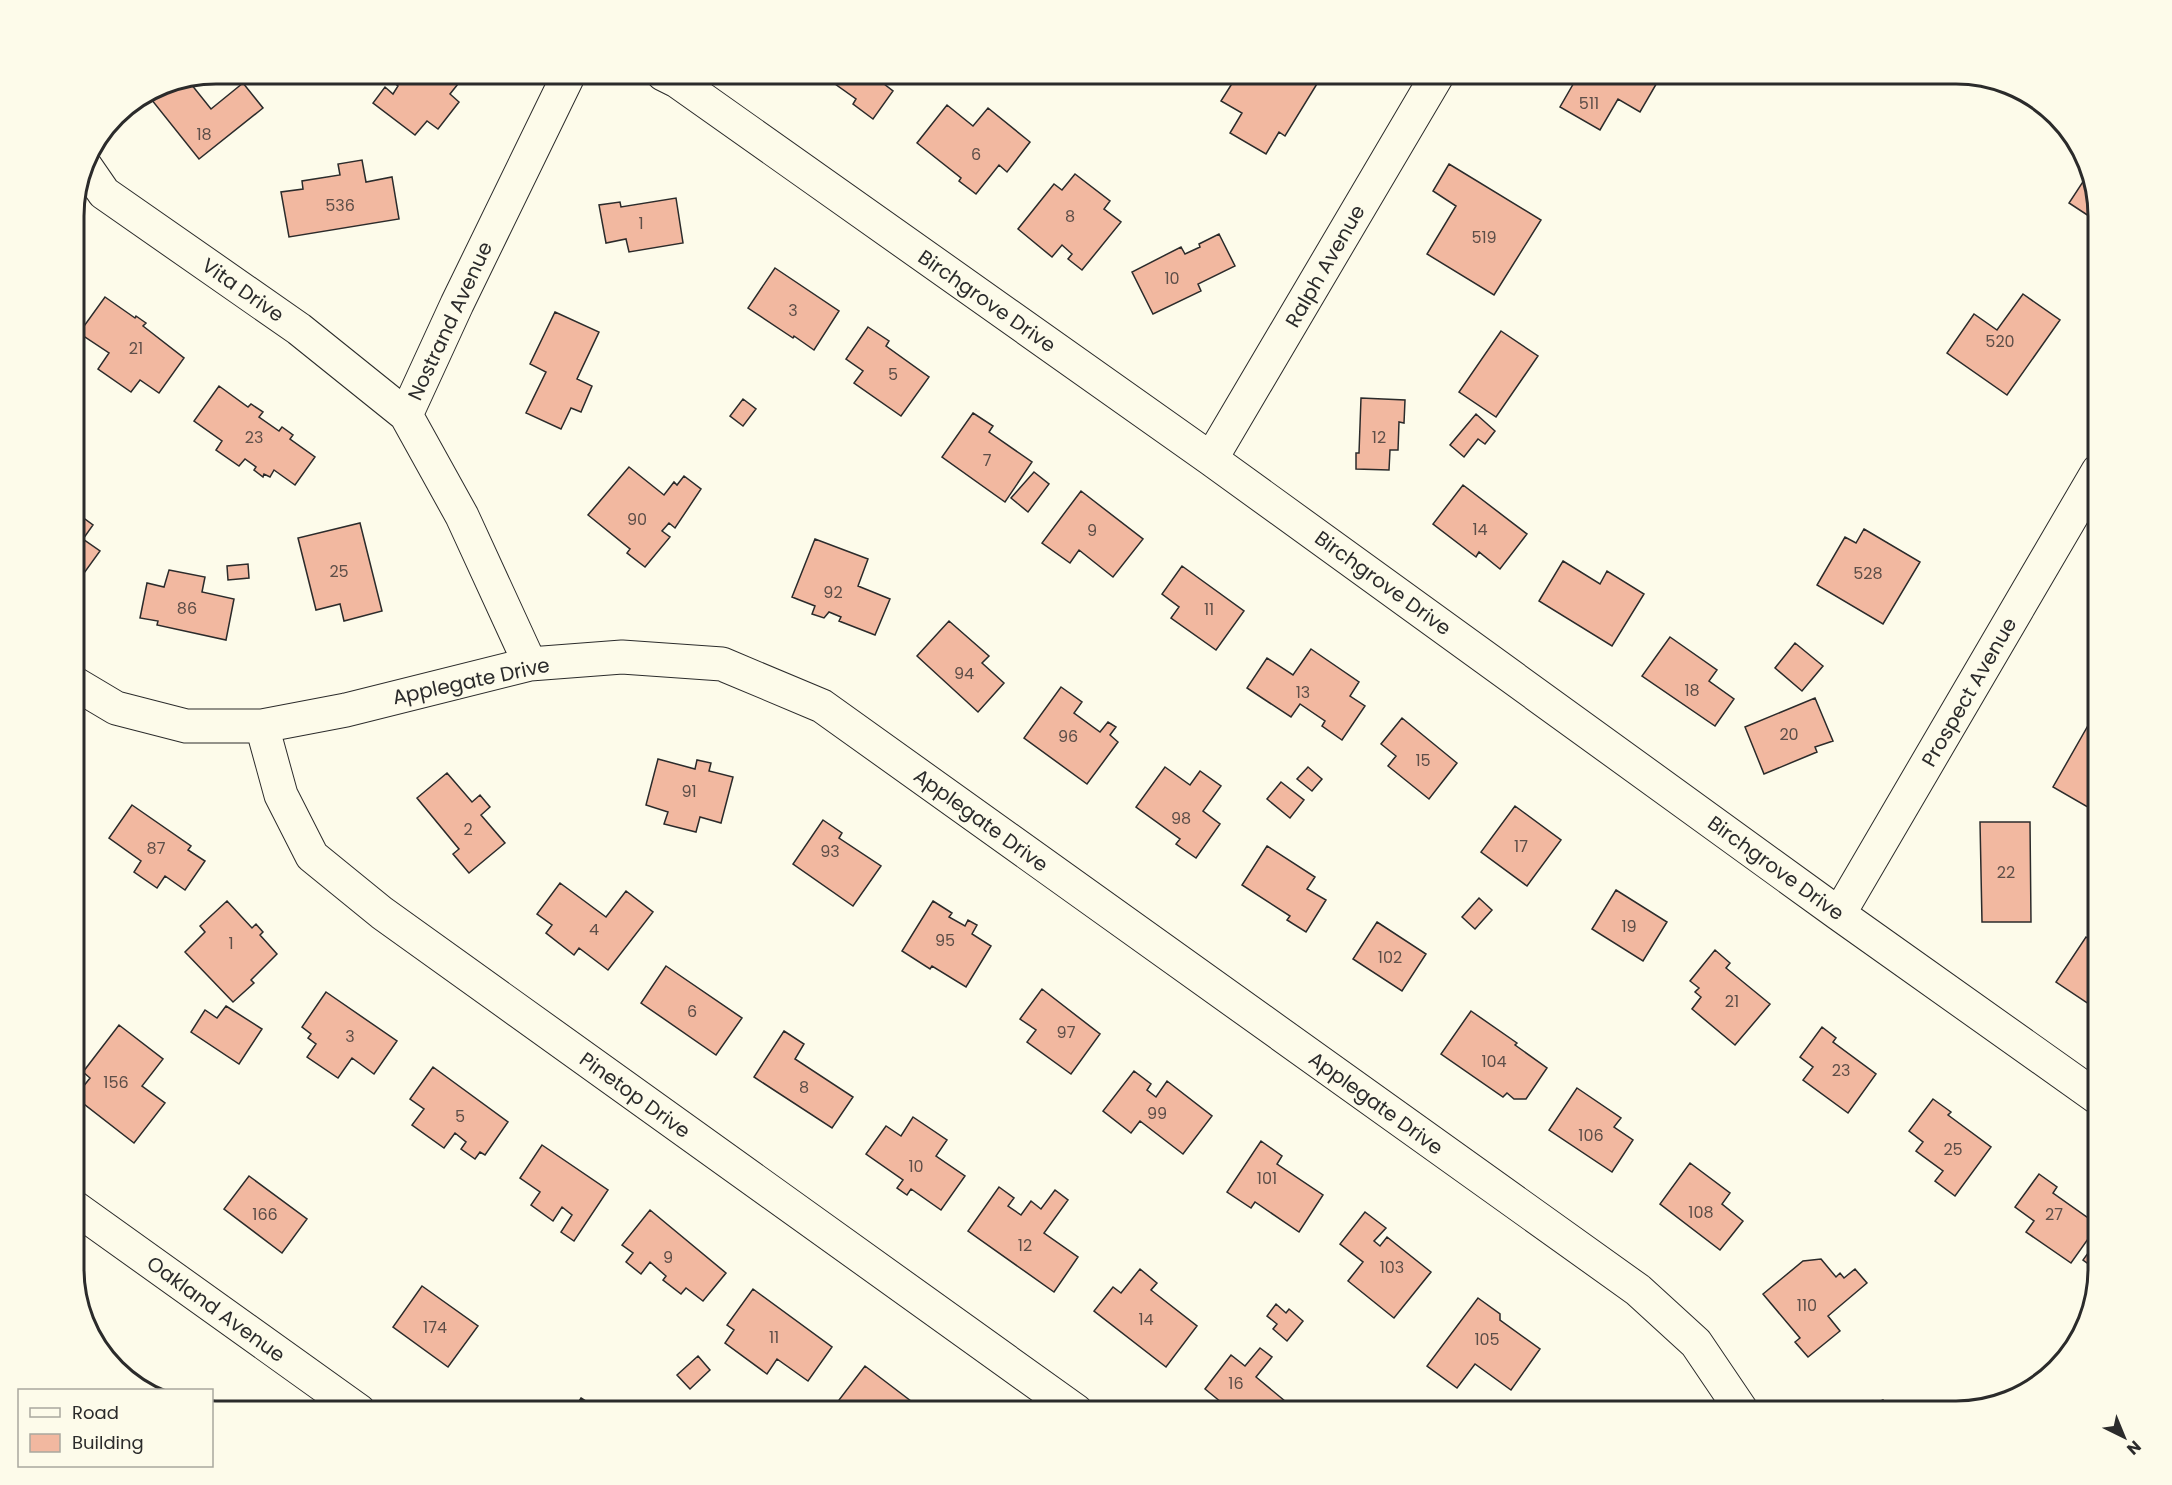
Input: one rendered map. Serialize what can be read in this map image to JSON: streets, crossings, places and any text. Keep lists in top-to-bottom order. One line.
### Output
{"streets":{"street":["Ralph Avenue","Vita Drive","Birchgrove Drive","Nostrand Avenue","Applegate Drive","Prospect Avenue","Pinetop Drive","Oakland Avenue"]},"crossings":[["Ralph Avenue","Birchgrove Drive"],["Vita Drive","Nostrand Avenue"],["Birchgrove Drive","Prospect Avenue"],["Nostrand Avenue","Applegate Drive"],["Applegate Drive","Pinetop Drive"]],"house_numbers":["511","18","6","536","8","1","519","10","3","520","21","5","23","12","7","90","14","9","25","528","92","86","11","94","18","13","20","96","15","91","98","2","17","87","93","22","19","4","95","1","102","21","6","97","3","104","23","156","8","99","5","106","25","10","101","108","166","27","12","9","103","110","14","174","11","105","16"],"legend":["Road","Building"],"north":"bottom right"}
